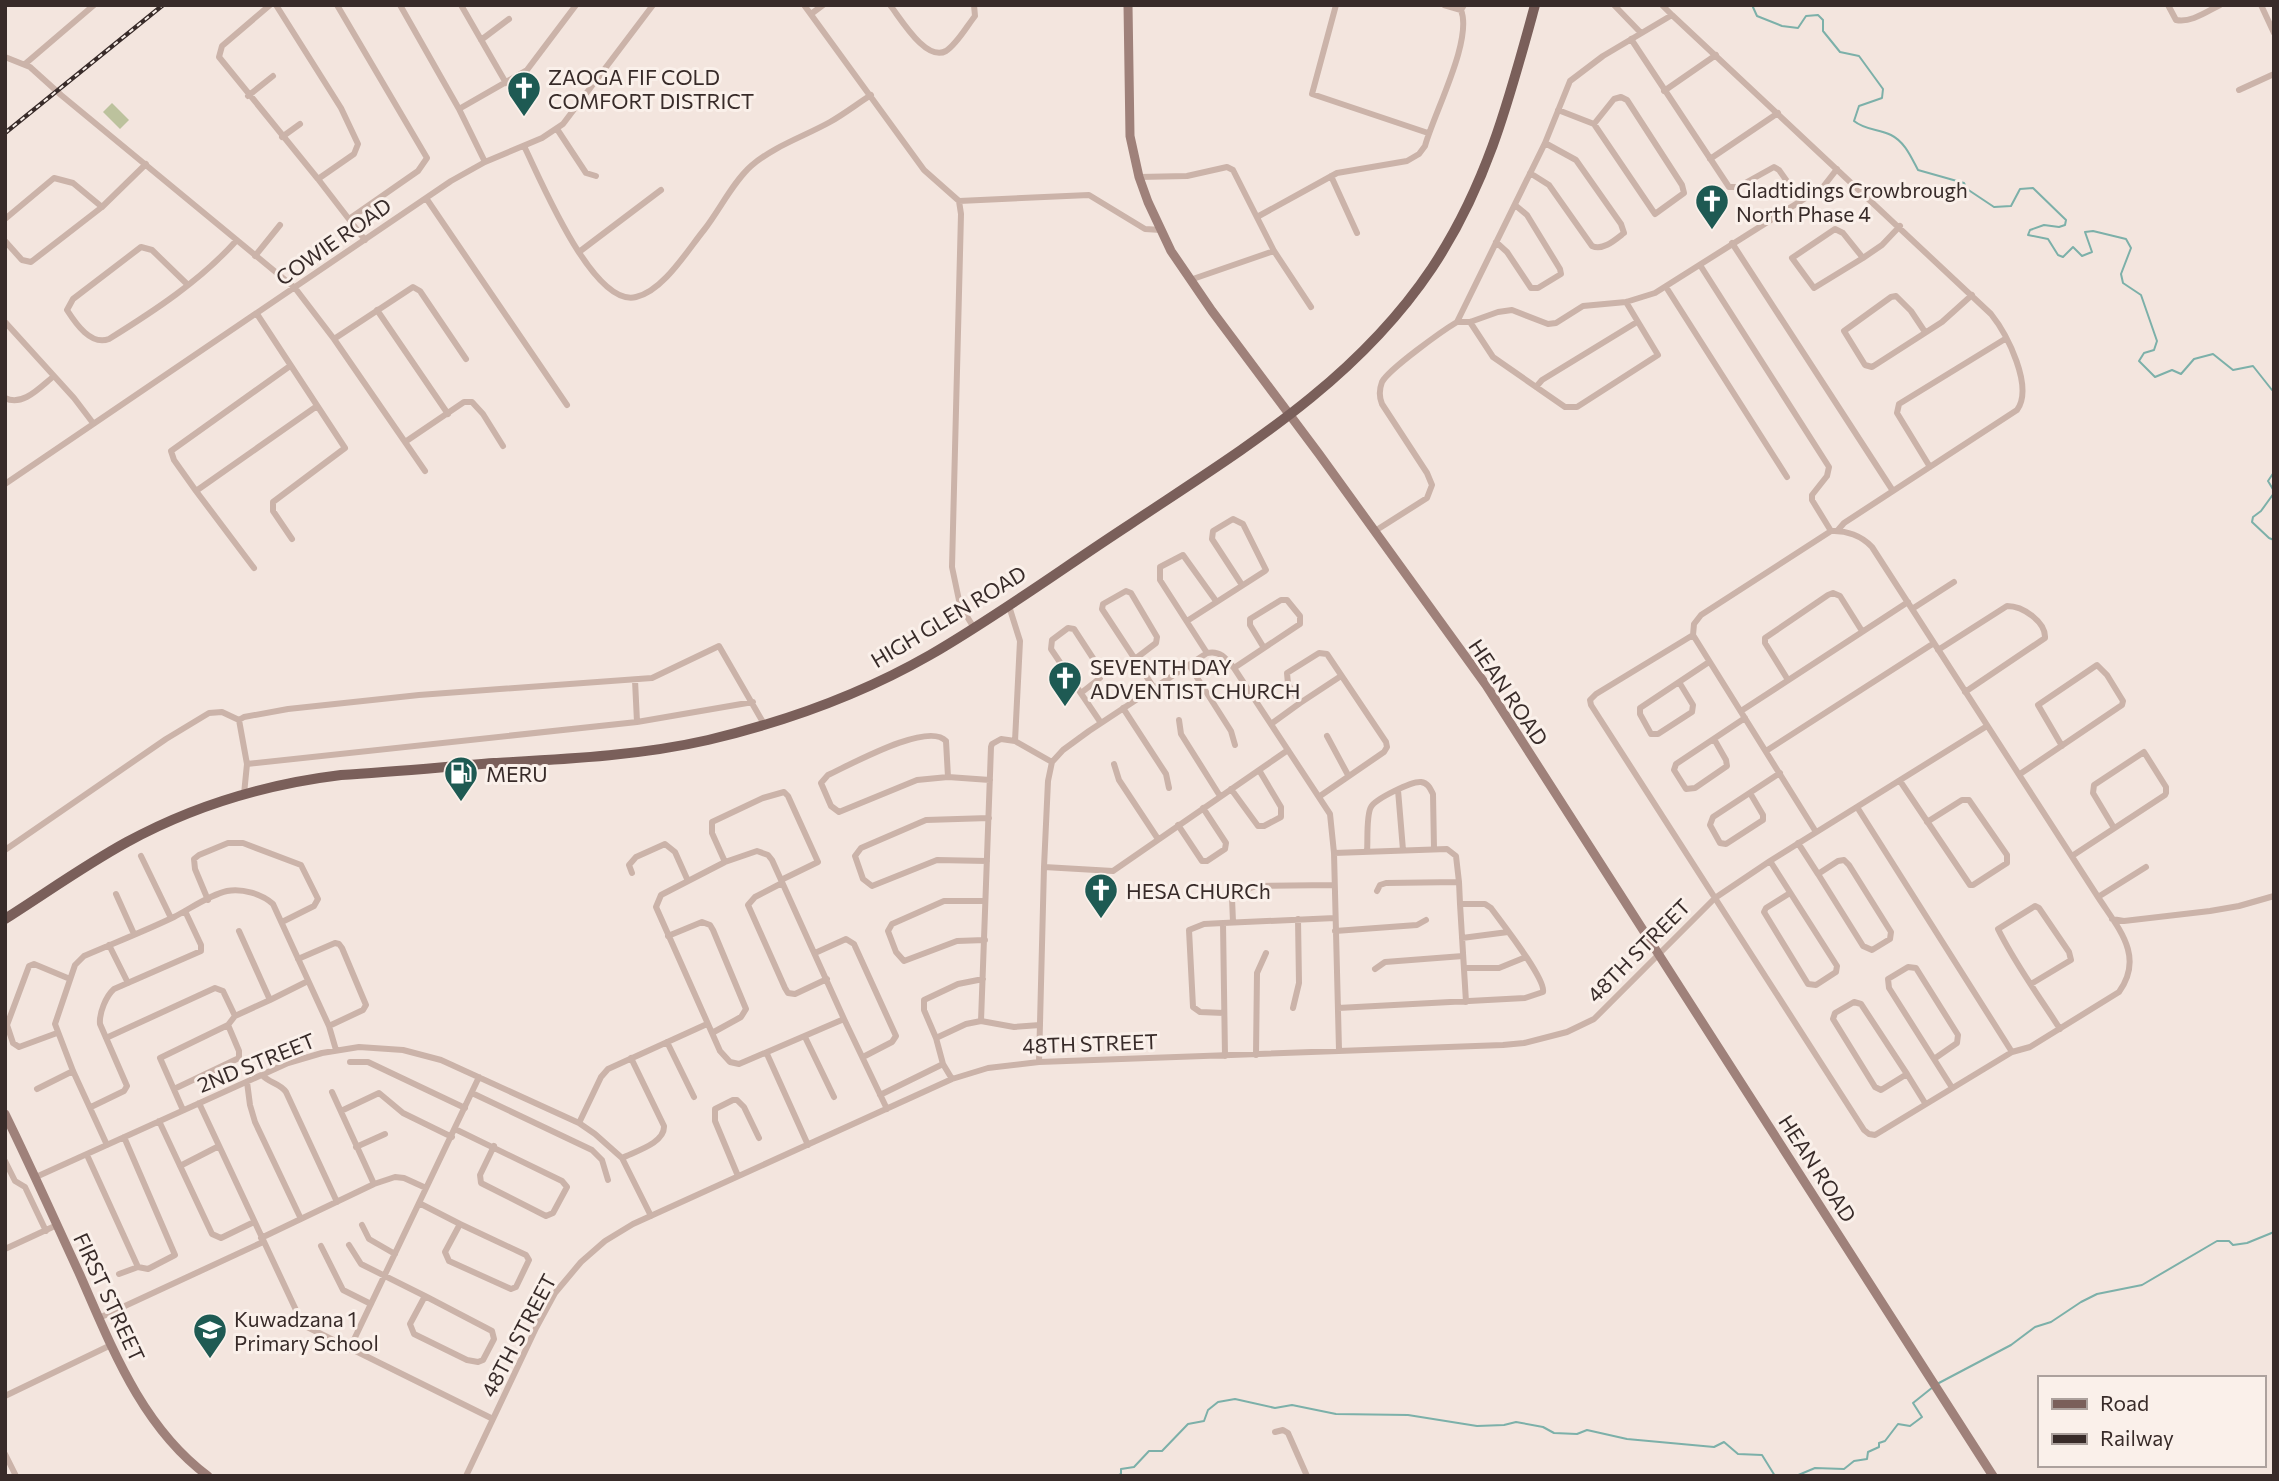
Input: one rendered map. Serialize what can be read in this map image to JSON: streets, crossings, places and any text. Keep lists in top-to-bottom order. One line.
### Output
{"streets":{"main road":["HIGH GLEN ROAD"],"street":["COWIE ROAD","HEAN ROAD","48TH STREET","2ND STREET","FIRST STREET"]},"crossings":[["HIGH GLEN ROAD","HEAN ROAD"],["HEAN ROAD","48TH STREET"],["48TH STREET","2ND STREET"],["2ND STREET","FIRST STREET"]],"places":{"church":["ZAOGA FIF COLD COMFORT DISTRICT","Gladtidings Crowbrough North Phase 4","SEVENTH DAY ADVENTIST CHURCH","HESA CHURCh"],"fuel station":["MERU"],"school or university":["Kuwadzana 1 Primary School"]},"legend":["Road","Railway"]}
